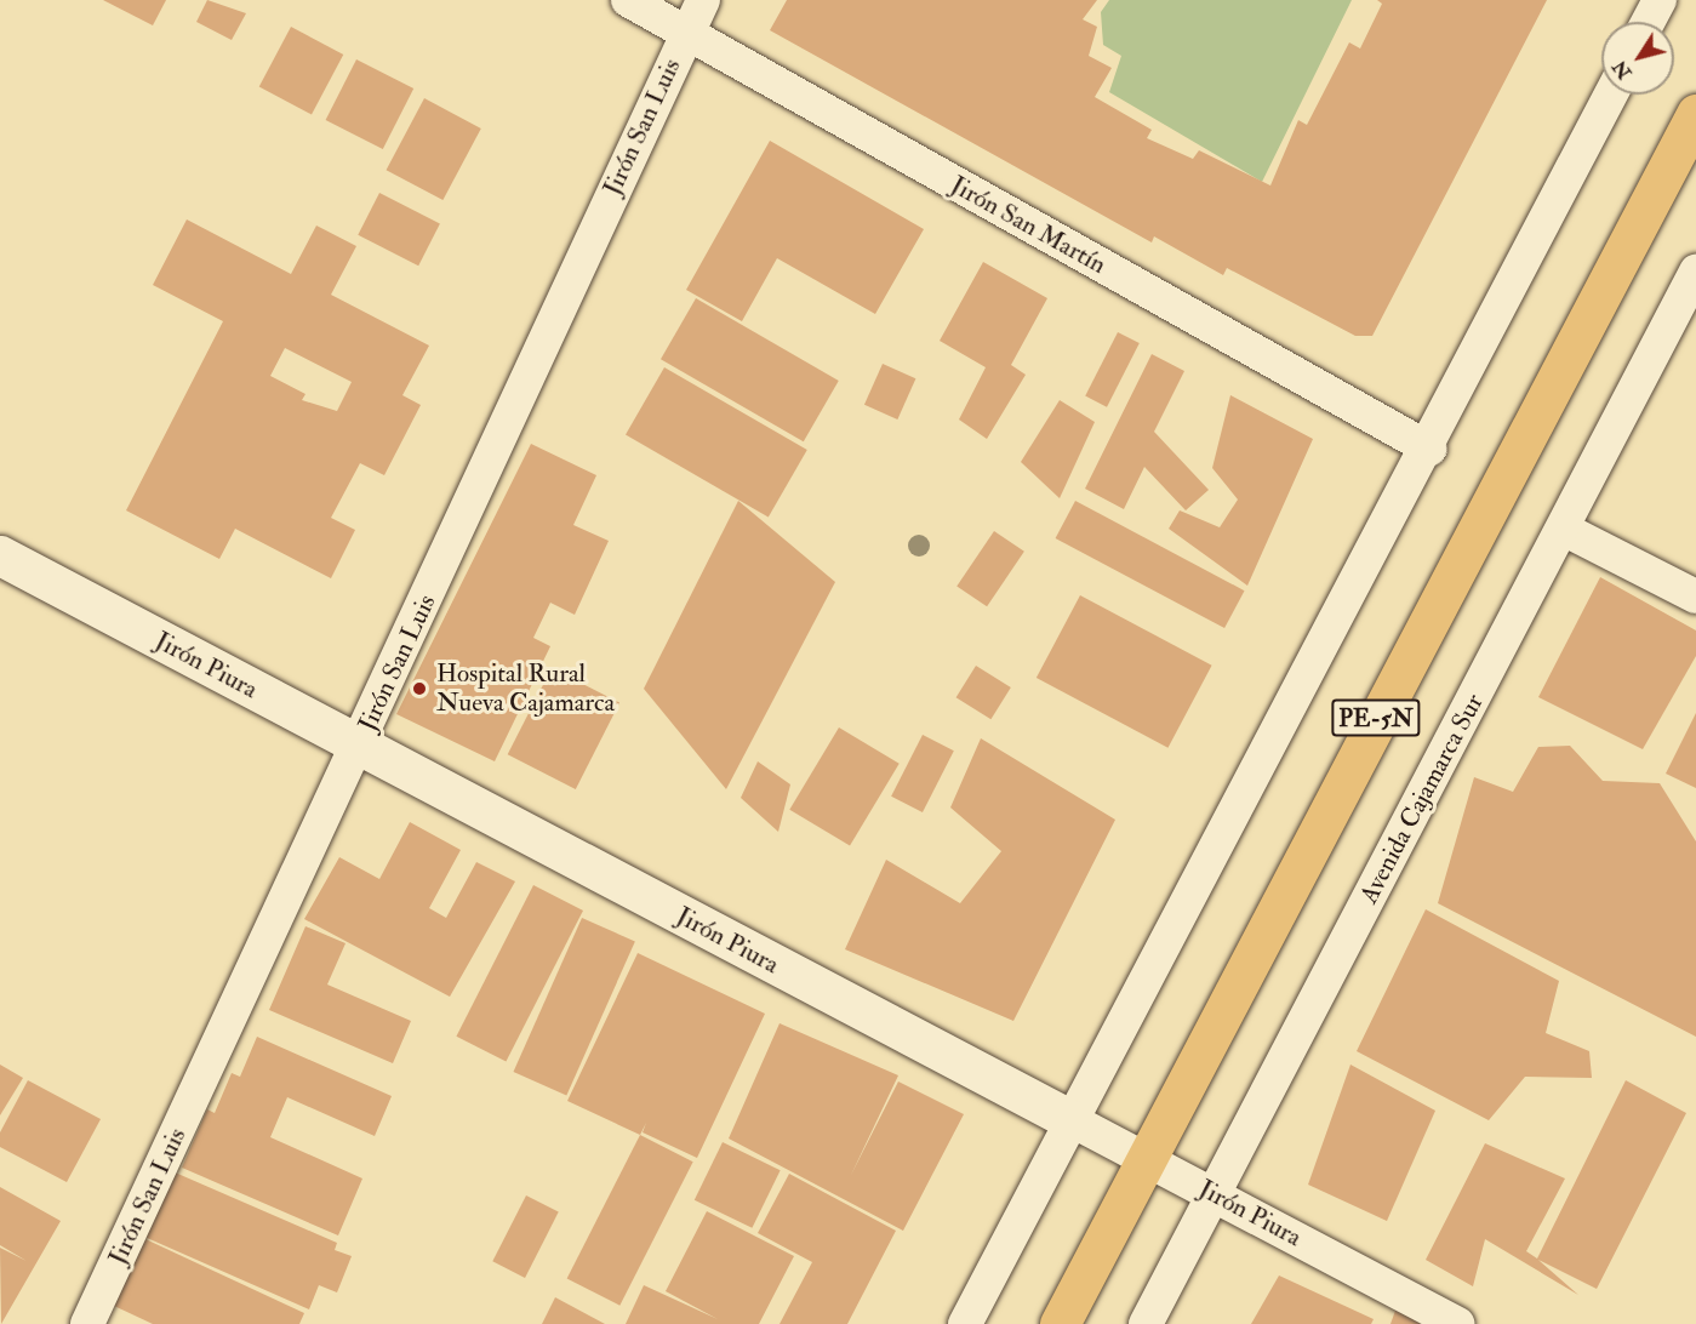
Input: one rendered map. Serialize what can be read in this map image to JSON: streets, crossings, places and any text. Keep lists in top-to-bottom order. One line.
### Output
{"streets":{"highway":["PE-5N"],"main road":["Jirón Piura"],"street":["Jirón San Luis","Jirón San Martín","Avenida Cajamarca Sur"]},"crossings":[["Jirón San Luis","Jirón San Martín"],["Jirón San Luis","Jirón Piura"],["Jirón Piura","PE-5N"],["Jirón Piura","Avenida Cajamarca Sur"]],"places":["Hospital Rural Nueva Cajamarca"],"north":"bottom left"}
